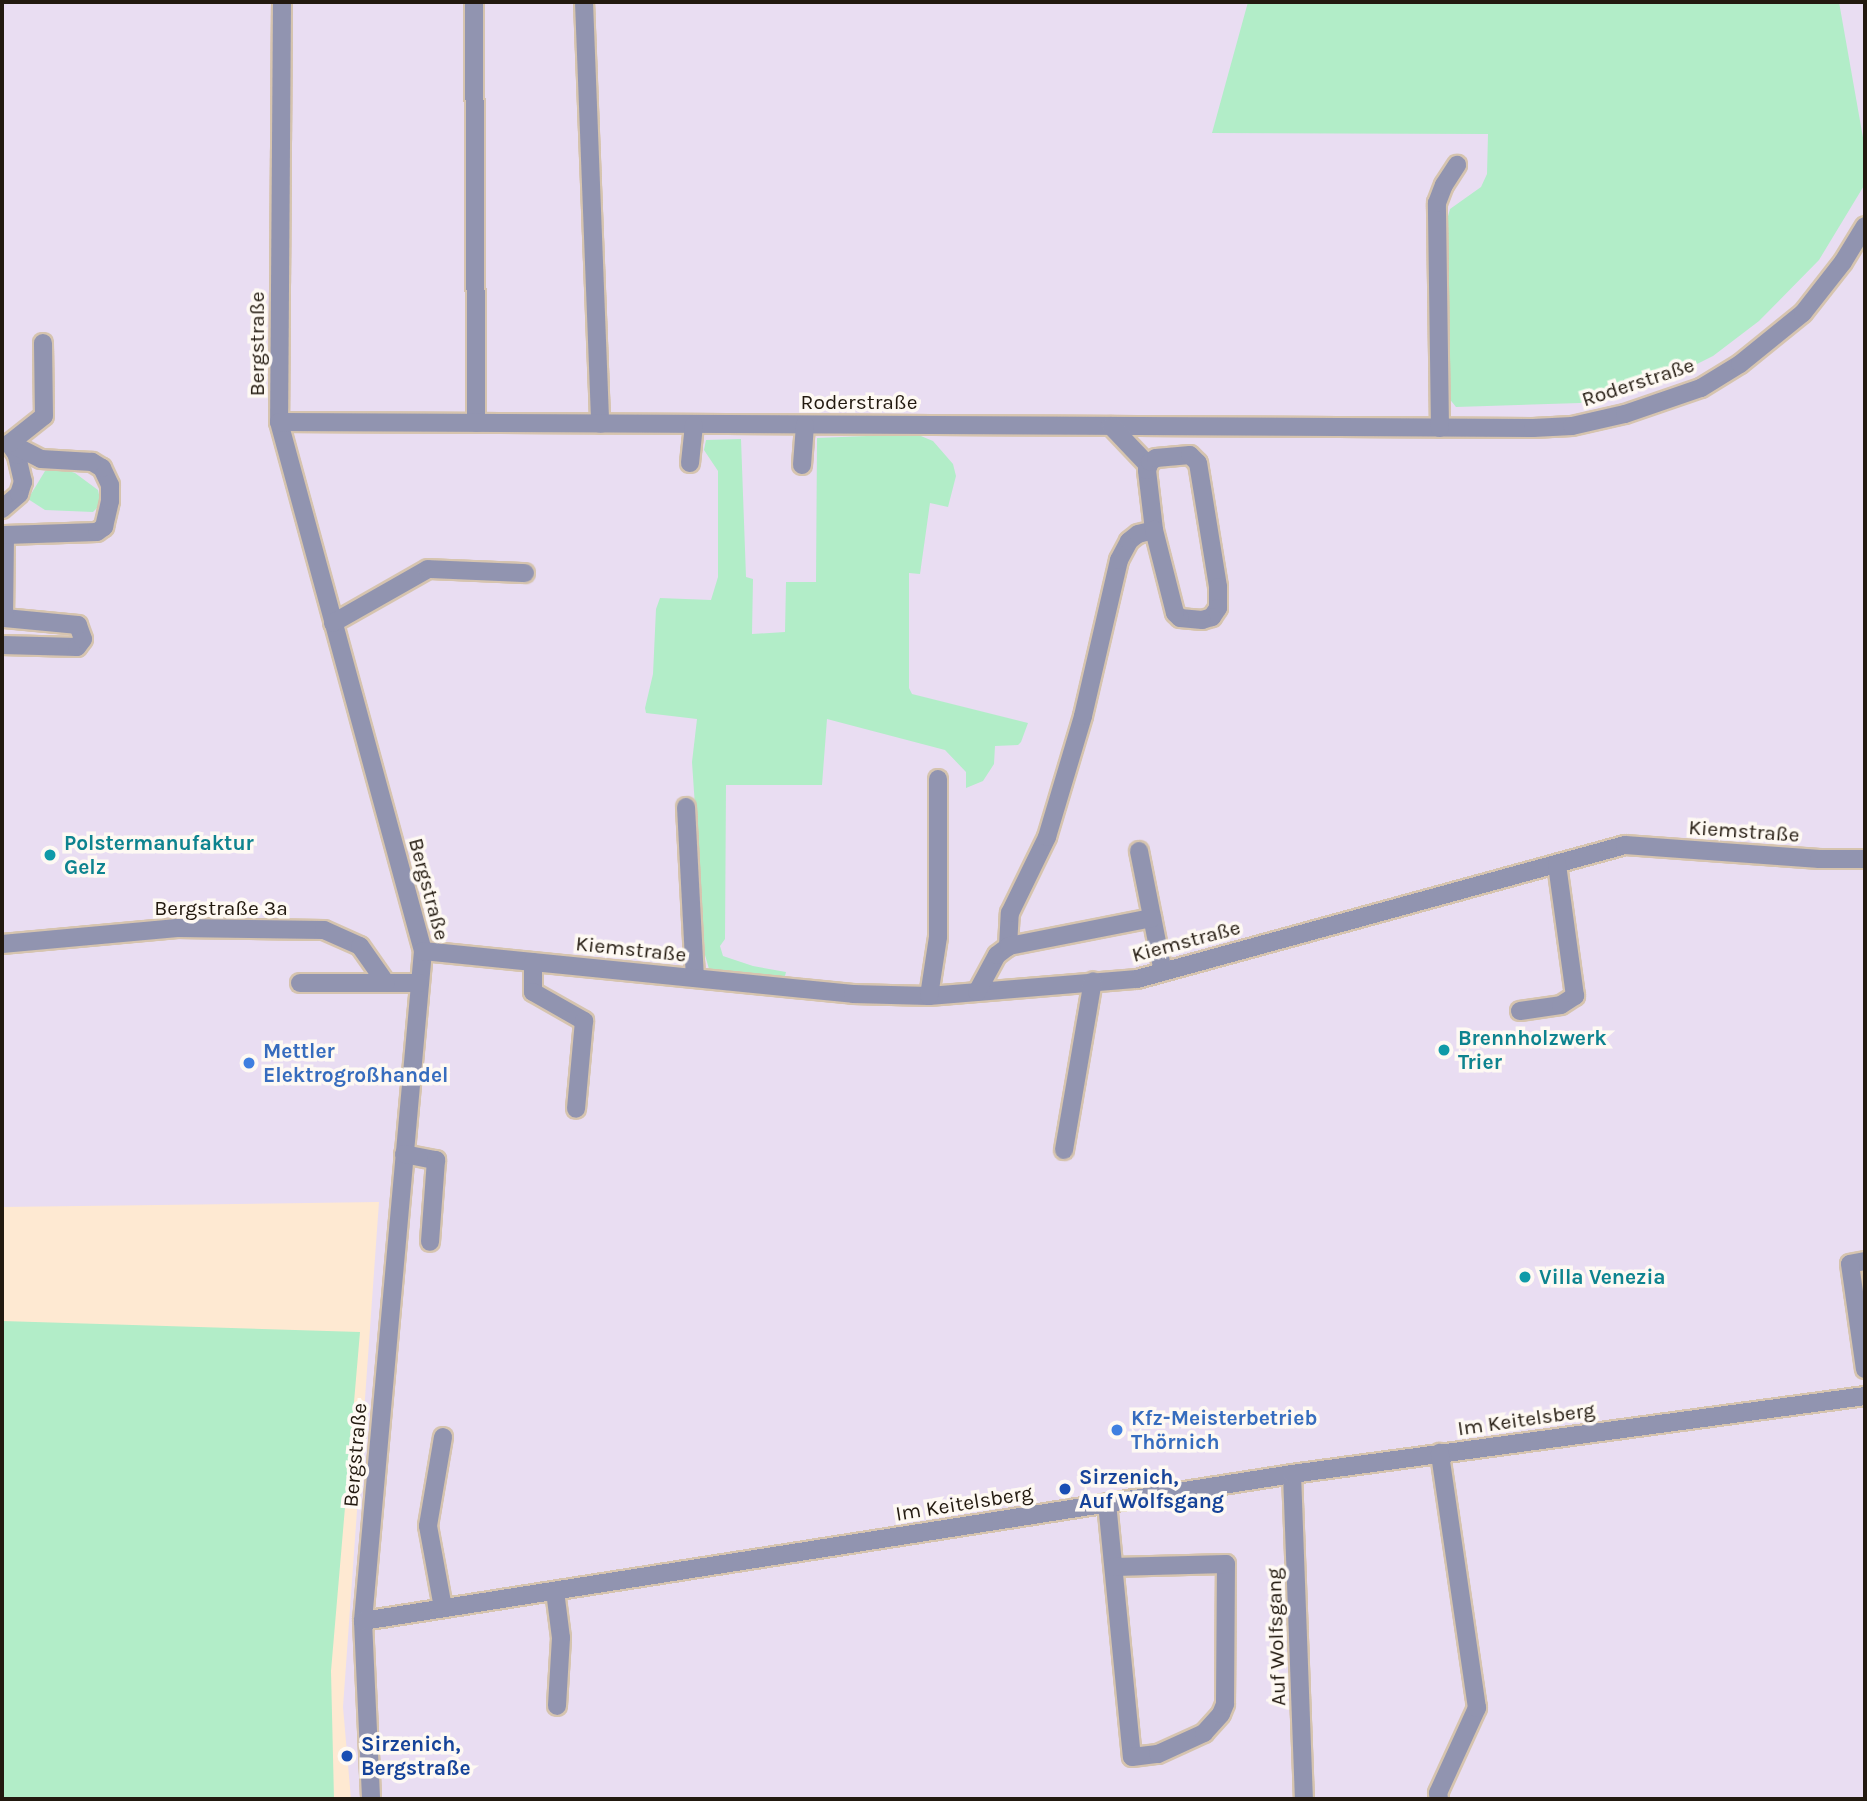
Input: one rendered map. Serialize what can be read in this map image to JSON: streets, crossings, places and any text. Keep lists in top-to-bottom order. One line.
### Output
{"streets":{"street":["Bergstraße","Roderstraße","Kiemstraße","Bergstraße 3a","Im Keitelsberg","Auf Wolfsgang"]},"crossings":[["Bergstraße","Roderstraße"],["Bergstraße","Kiemstraße"],["Bergstraße","Im Keitelsberg"],["Im Keitelsberg","Auf Wolfsgang"]],"places":["Polstermanufaktur Gelz","Brennholzwerk Trier","Mettler Elektrogroßhandel","Villa Venezia","Kfz-Meisterbetrieb Thörnich","Sirzenich, Auf Wolfsgang","Sirzenich, Bergstraße"]}
